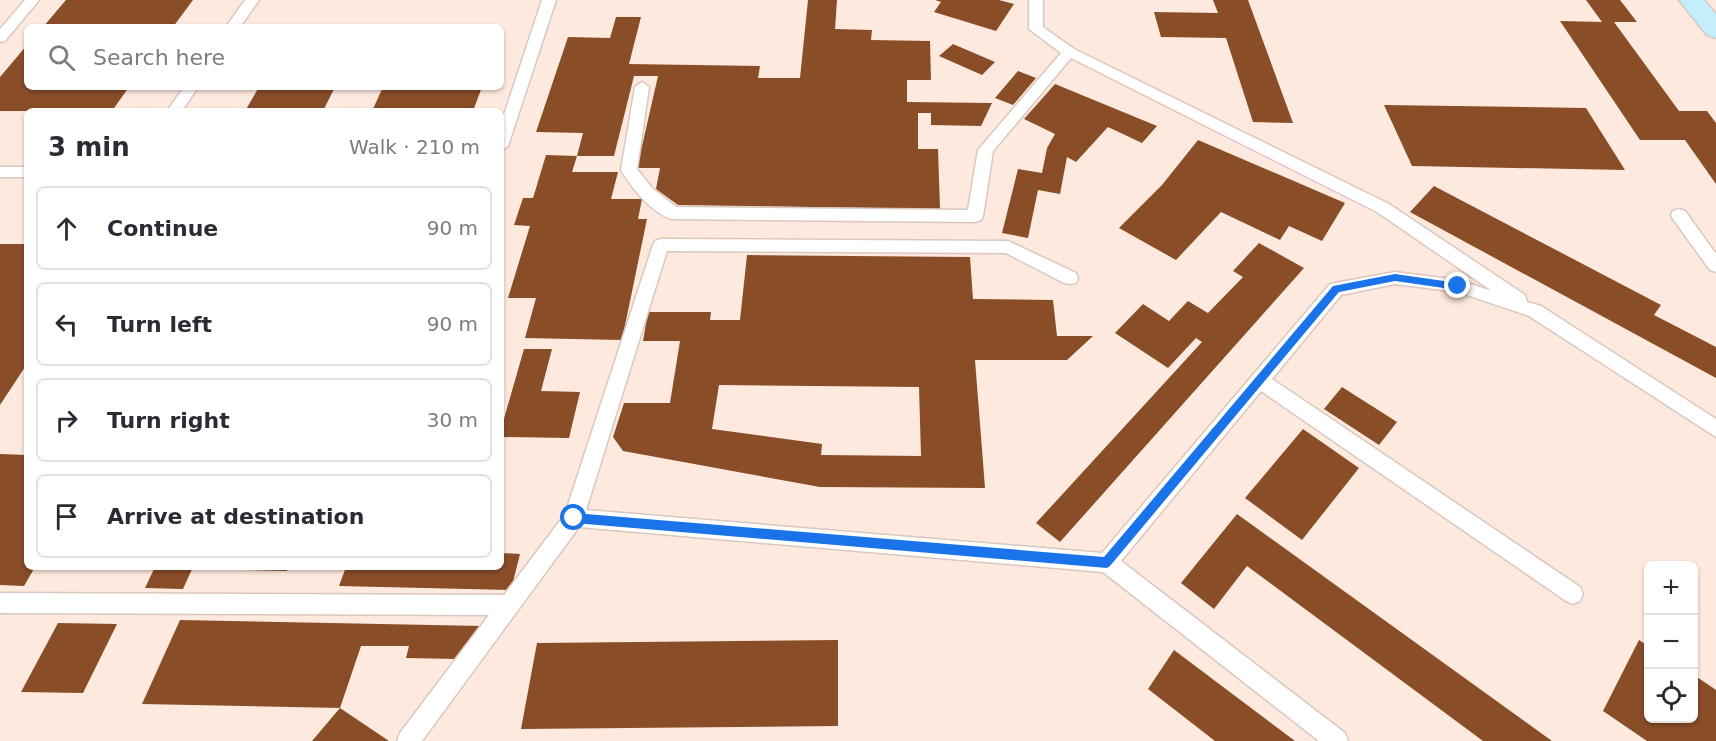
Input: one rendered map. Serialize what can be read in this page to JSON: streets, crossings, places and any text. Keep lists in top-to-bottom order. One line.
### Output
{"page":{"search":"Search here","heading":["3 min","Walk · 210 m"],"list":[["Continue","90 m"],["Turn left","90 m"],["Turn right","30 m"],"Arrive at destination"],"map_buttons":["+","−"]}}
